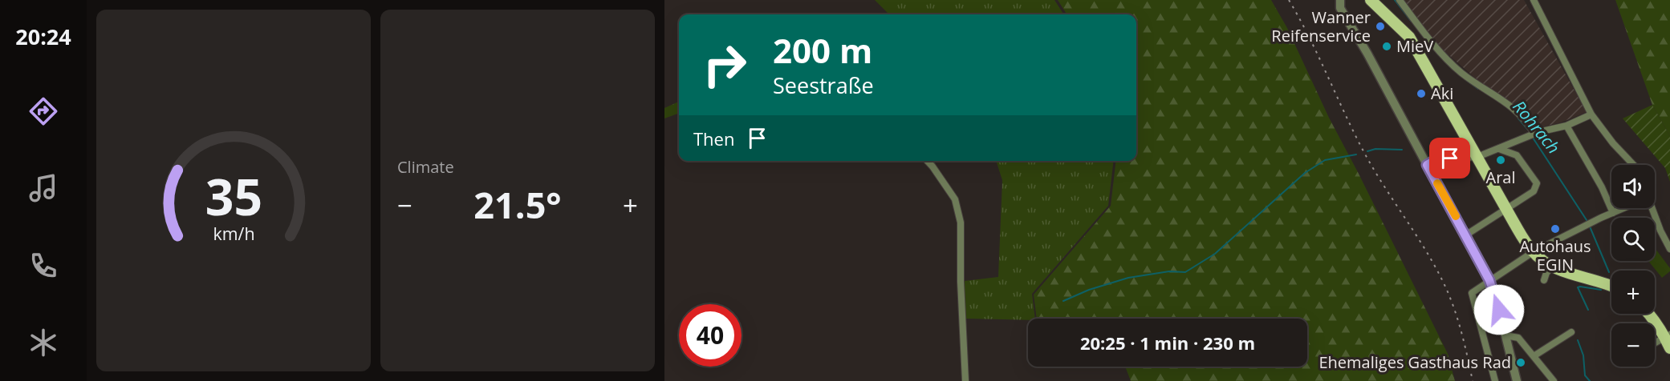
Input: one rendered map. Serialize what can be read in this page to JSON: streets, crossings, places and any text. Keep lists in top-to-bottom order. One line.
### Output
{"water":["Rohrach"],"places":["Wanner Reifenservice","MieV","Aki","Aral","Autohaus EGIN","Ehemaliges Gasthaus Rad"],"page":{"tabs":"20:24","tile":"Climate","turn":["200 m","Seestraße"],"then":"Then","map_buttons":["+","−"],"heat":["−","21.5°","+"],"limit":"40","trip":"20:25 · 1 min · 230 m","gauge":["35","km/h"]}}
